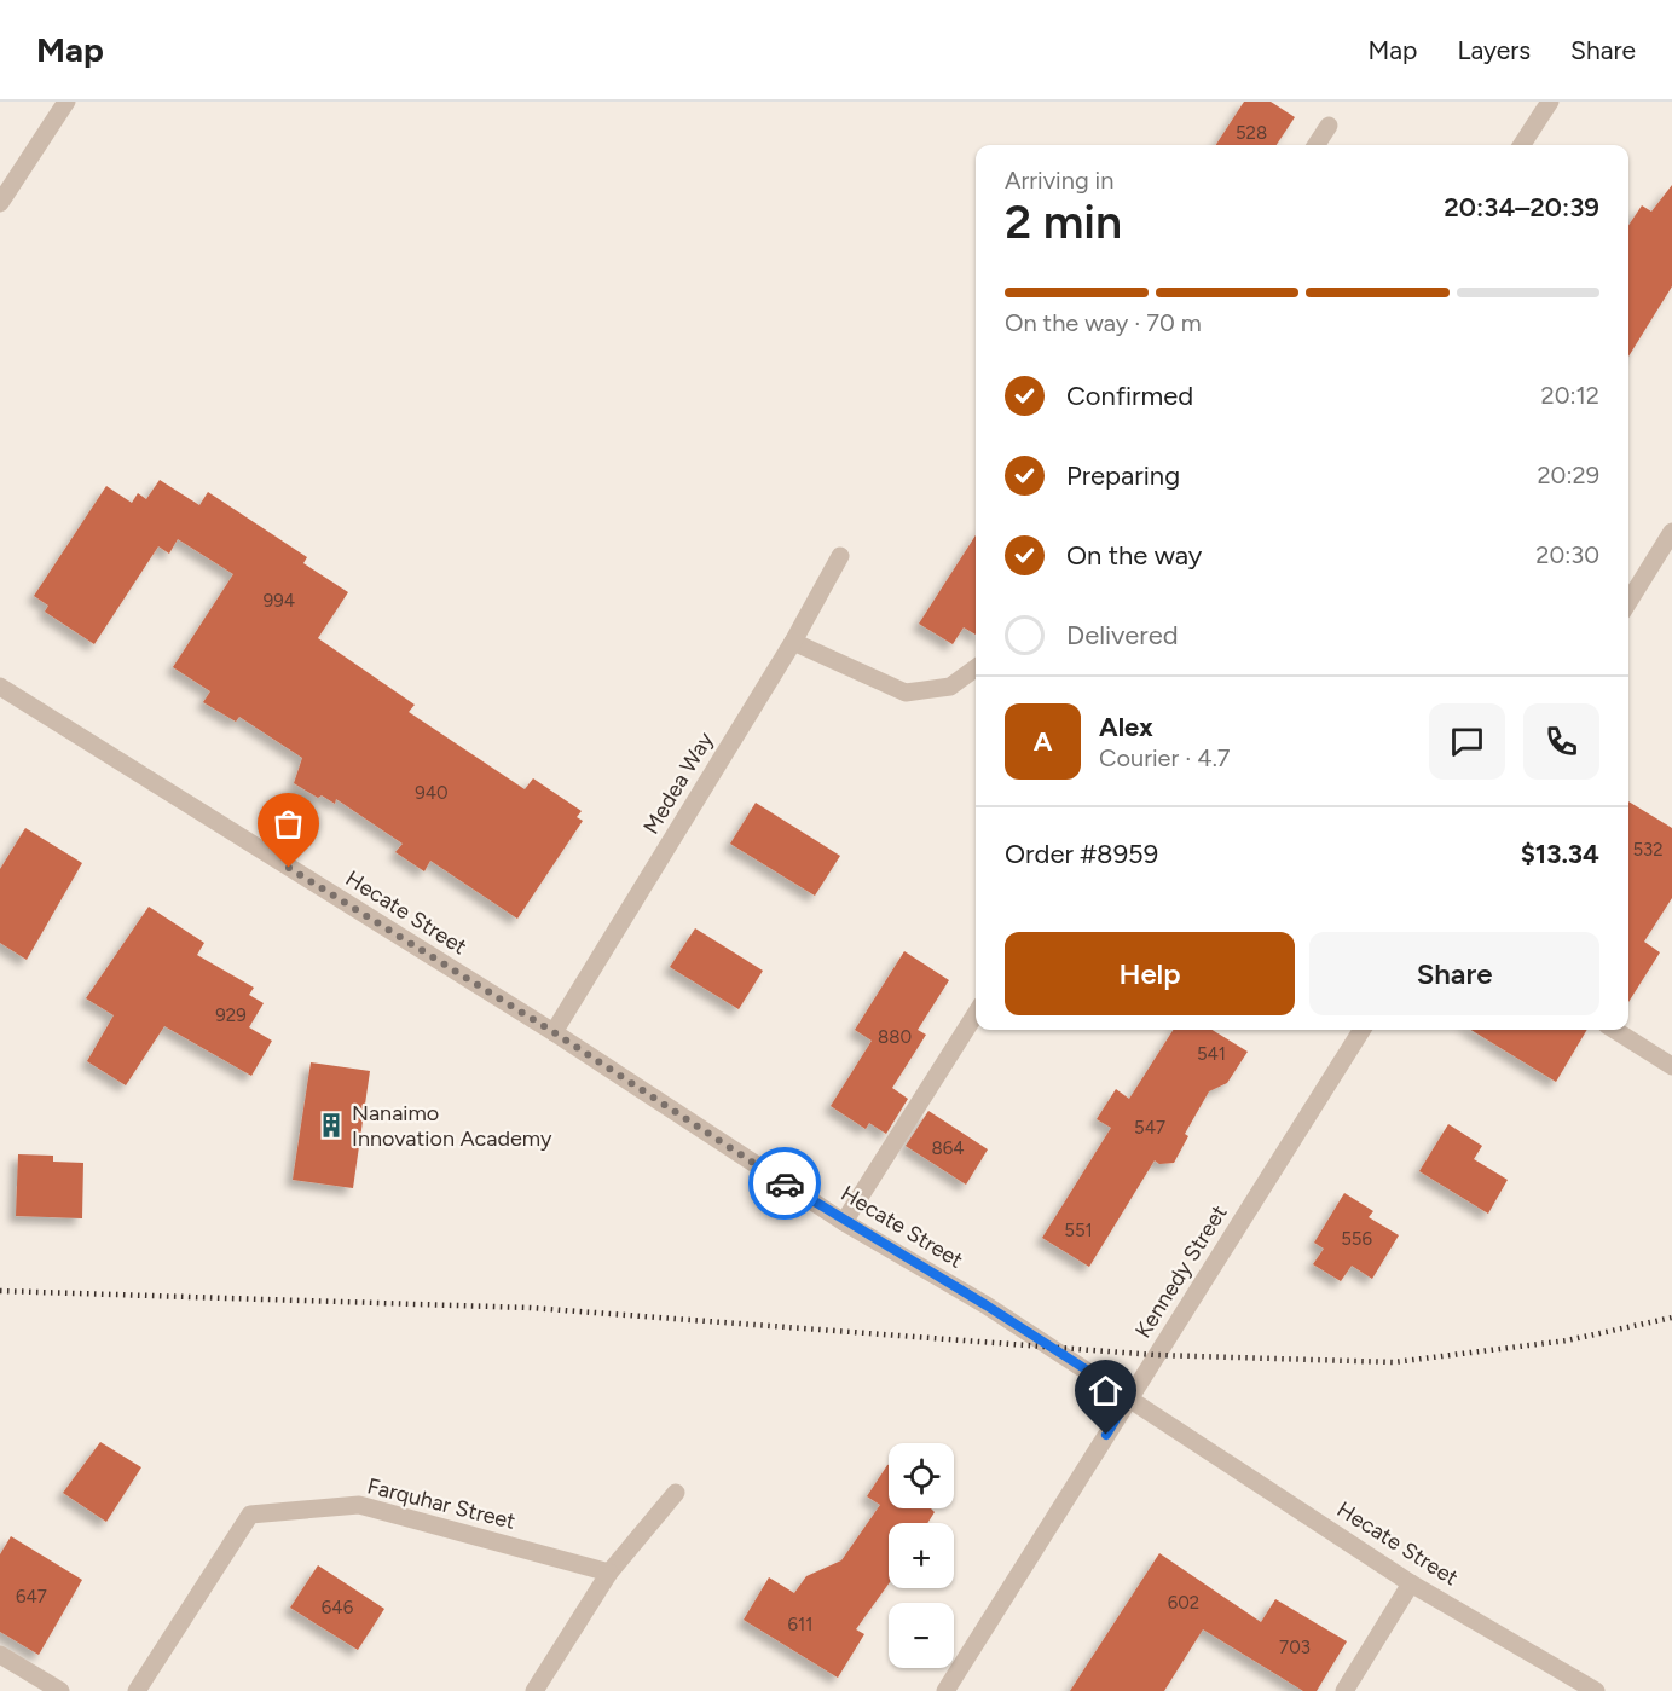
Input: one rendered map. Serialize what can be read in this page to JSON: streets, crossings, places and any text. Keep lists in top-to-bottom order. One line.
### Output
{"streets":{"street":["Medea Way","Hecate Street","Kennedy Street","Farquhar Street"]},"crossings":[["Medea Way","Hecate Street"],["Hecate Street","Kennedy Street"]],"places":{"building":["Nanaimo Innovation Academy"]},"house_numbers":["528","994","940","532","929","880","541","547","864","551","556","647","602","646","611","703"],"page":{"header":"Map","nav":["Map","Layers","Share"],"heading":["2 min","Arriving in","20:34–20:39"],"panel":["Alex","Courier · 4.7","Order #8959","$13.34"],"bar":"On the way · 70 m","list":[["Confirmed","20:12"],["Preparing","20:29"],["On the way","20:30"],"Delivered"],"round":"A","buttons":["Help","Share"],"map_buttons":["+","−"]}}
